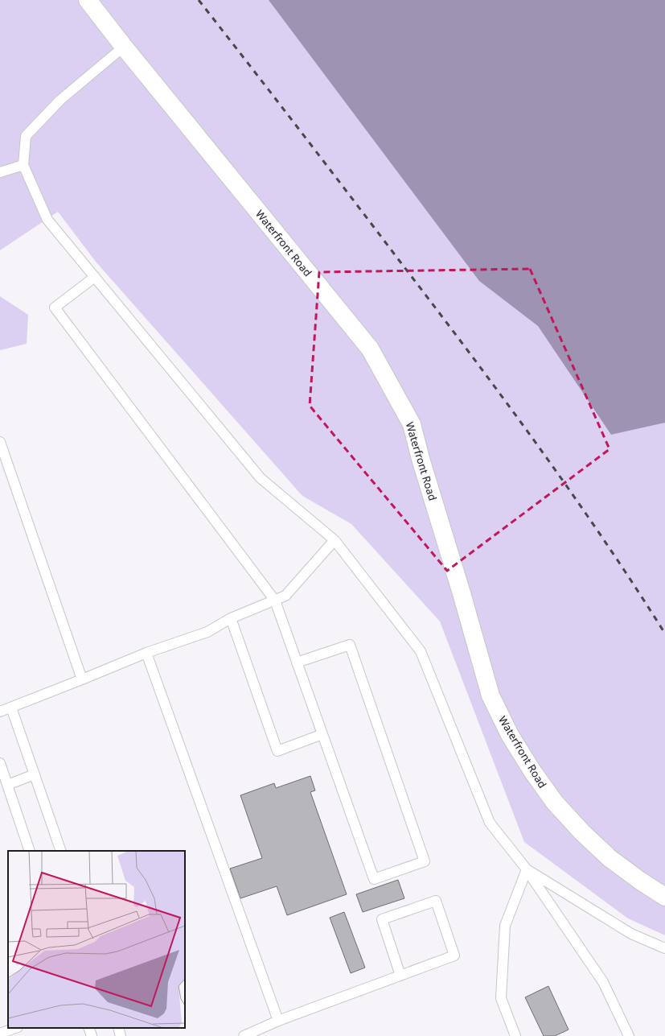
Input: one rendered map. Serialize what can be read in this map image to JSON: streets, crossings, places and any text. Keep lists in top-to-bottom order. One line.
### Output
{"streets":{"street":["Waterfront Road"]}}
